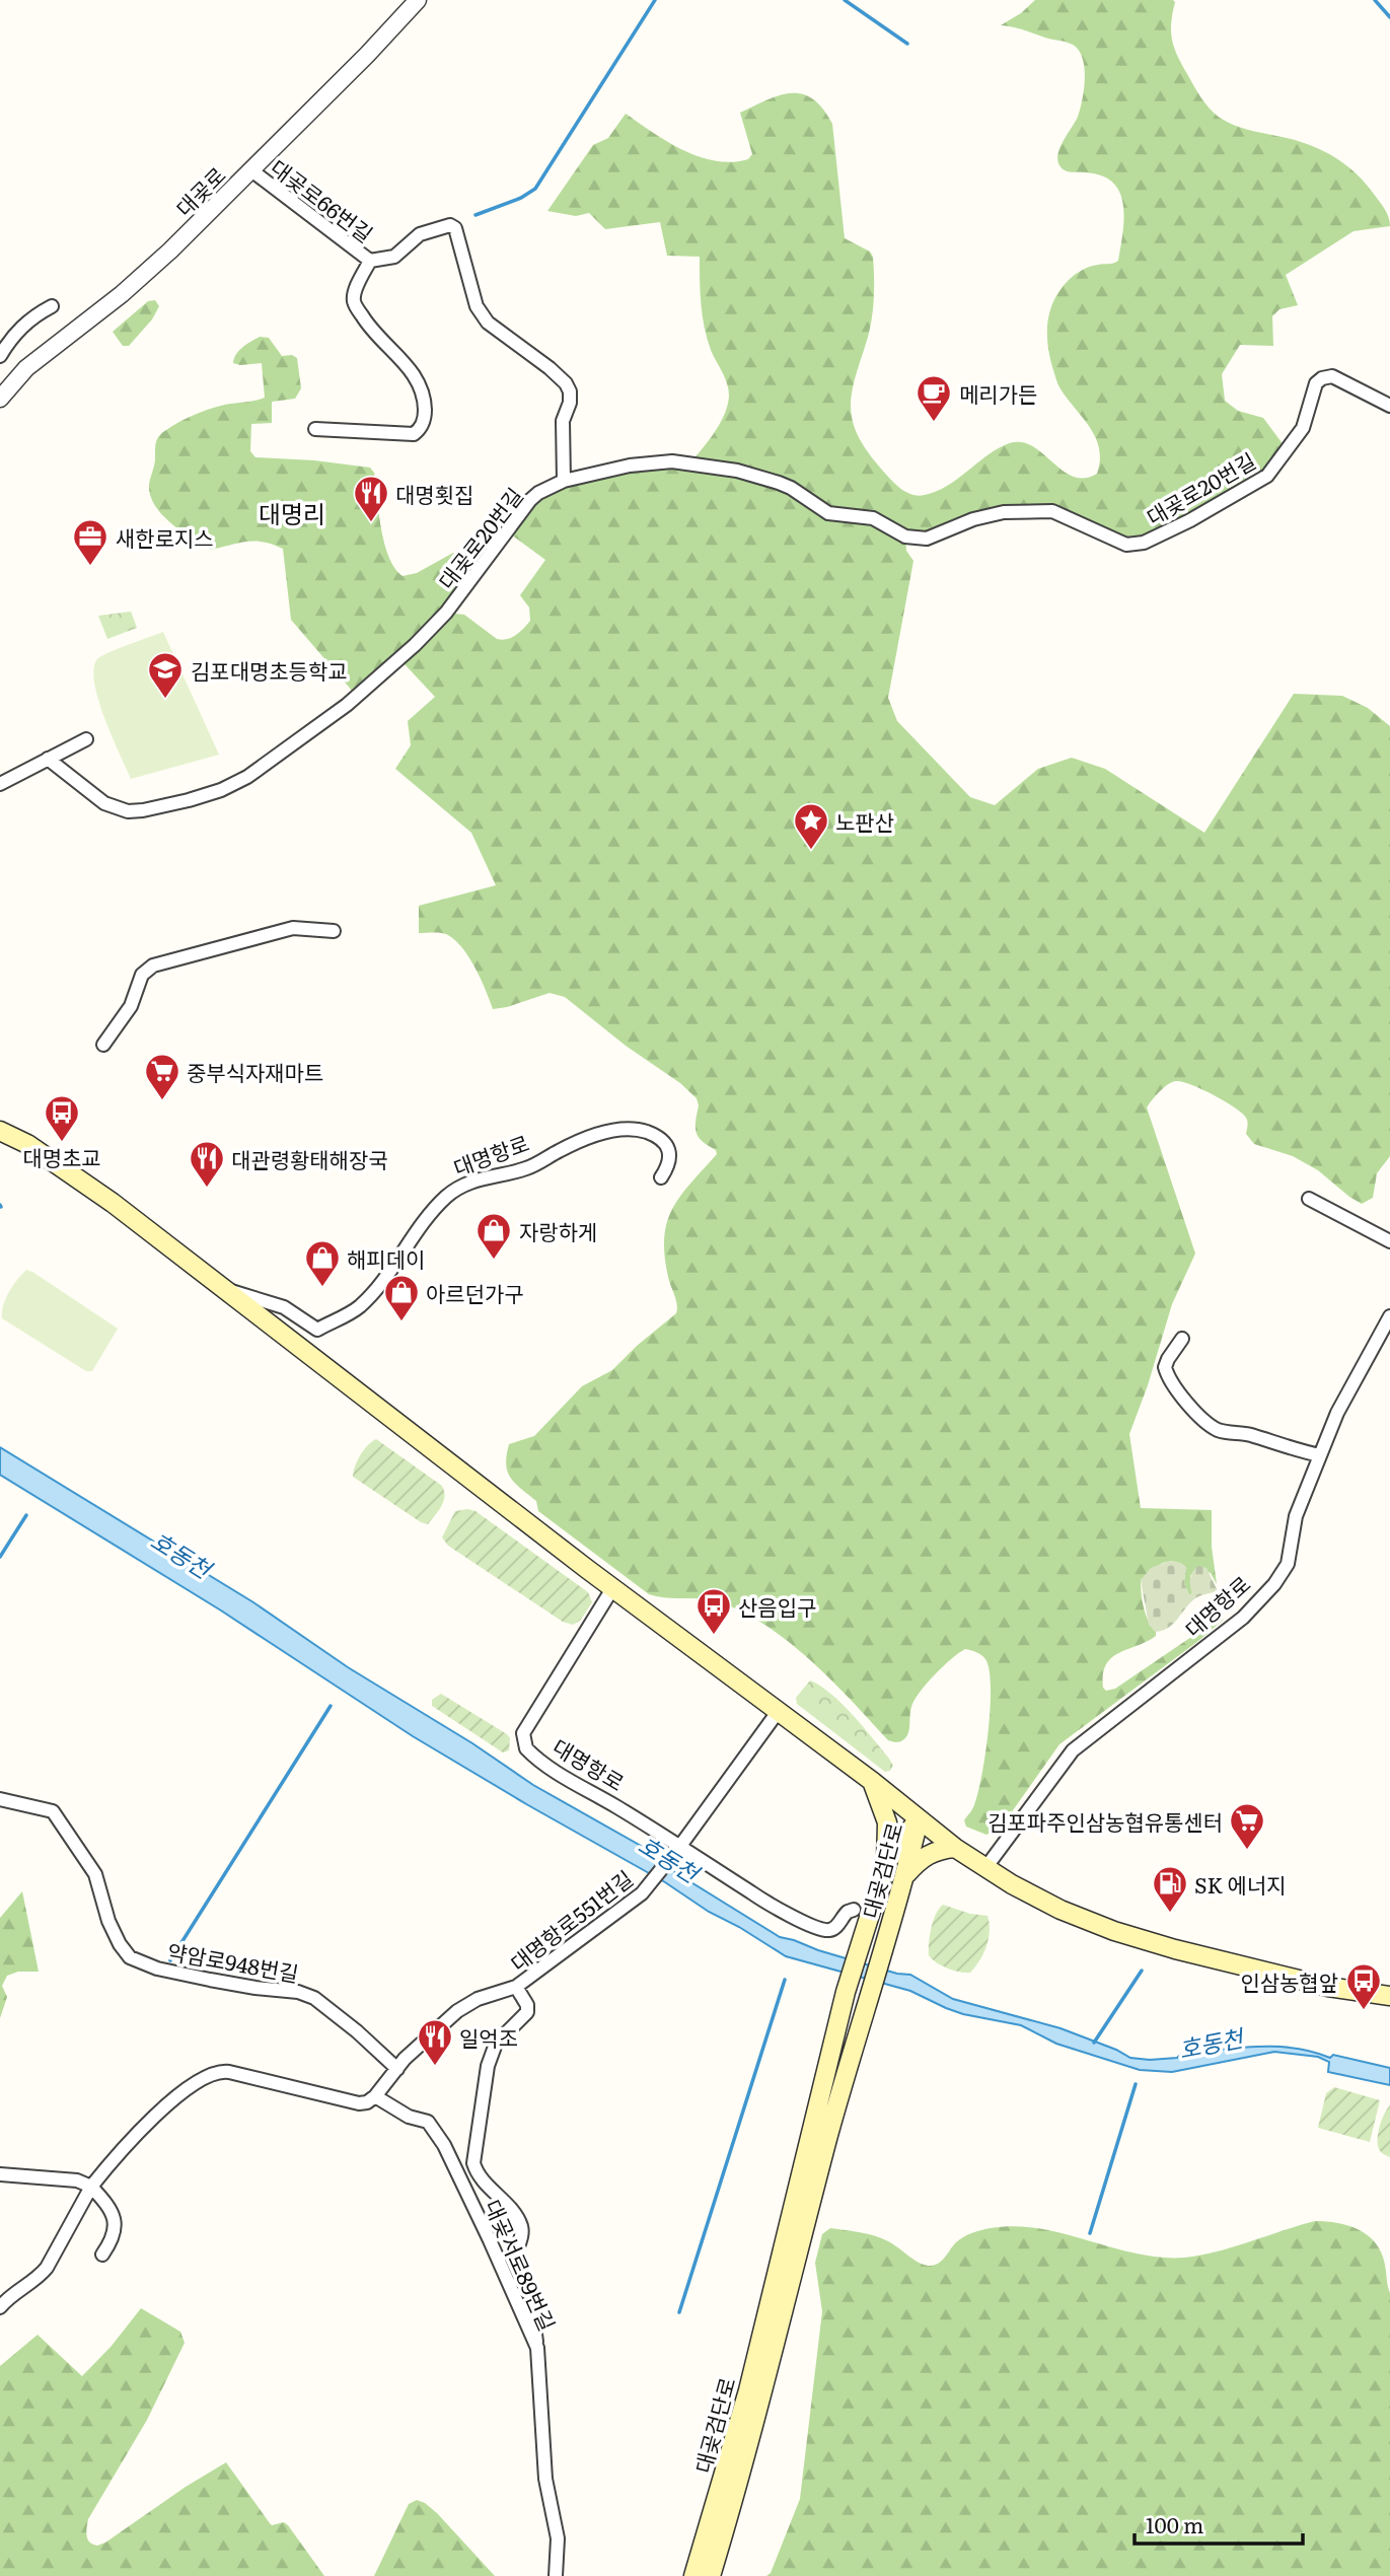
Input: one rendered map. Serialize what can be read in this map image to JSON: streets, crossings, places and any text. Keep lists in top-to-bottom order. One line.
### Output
{"streets":{"main road":["대명항로","대곶검단로"],"street":["대곶로","대곶로66번길","대곶로20번길","대명항로551번길","약암로948번길","대곶서로89번길"]},"crossings":[["대곶로","대곶로66번길"],["대곶로66번길","대곶로20번길"],["대명항로","대곶검단로"],["대명항로","대명항로551번길"],["대명항로551번길","약암로948번길"],["대명항로551번길","대곶서로89번길"]],"districts":["대명리"],"water":["호동천"],"places":{"cafe":["메리가든"],"restaurant":["대명횟집","대관령황태해장국","일억조"],"office":["새한로지스"],"school or university":["김포대명초등학교"],"place":["노판산"],"supermarket":["중부식자재마트","김포파주인삼농협유통센터"],"bus stop":["대명초교","산음입구","인삼농협앞"],"shop":["자랑하게","해피데이","아르던가구"],"fuel station":["SK 에너지"]},"scale_bar":"100 m"}
